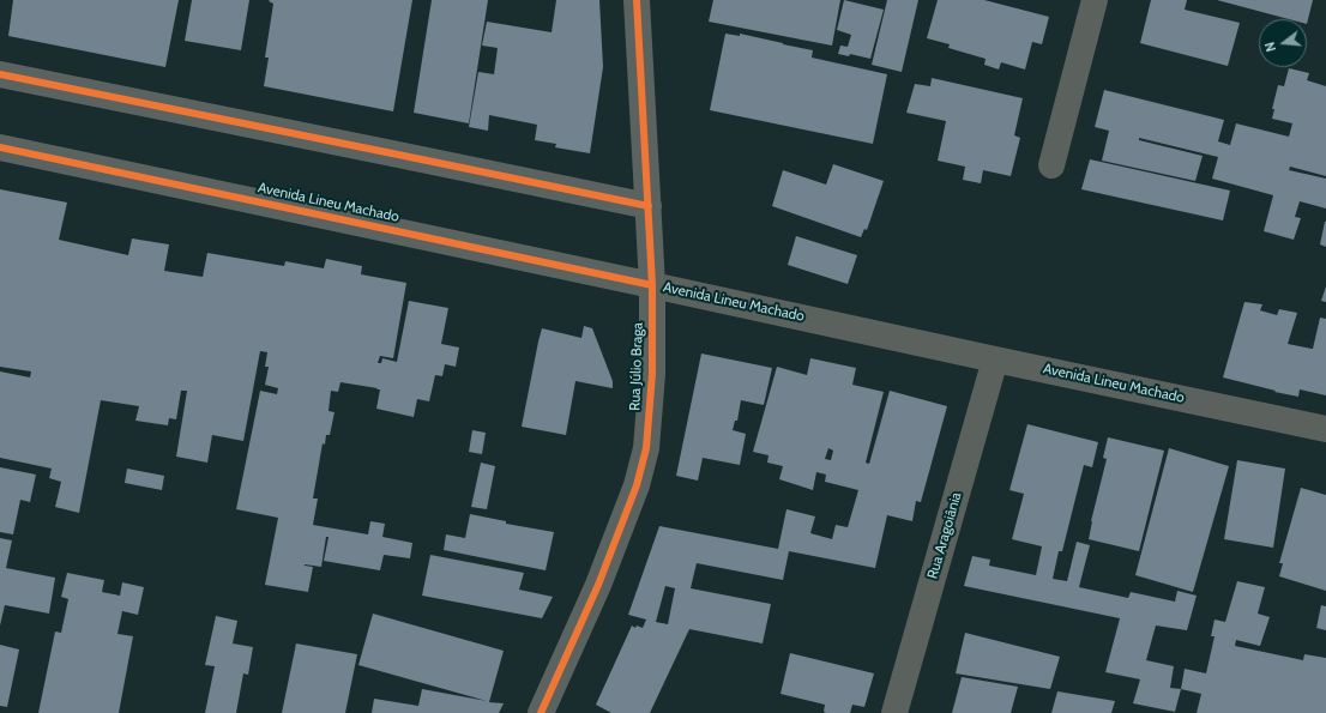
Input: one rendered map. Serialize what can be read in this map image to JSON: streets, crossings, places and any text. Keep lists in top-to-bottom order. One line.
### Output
{"streets":{"street":["Avenida Lineu Machado","Rua Júlio Braga","Rua Aragoiânia"]},"crossings":[["Avenida Lineu Machado","Rua Júlio Braga"],["Avenida Lineu Machado","Rua Aragoiânia"]],"north":"left"}
